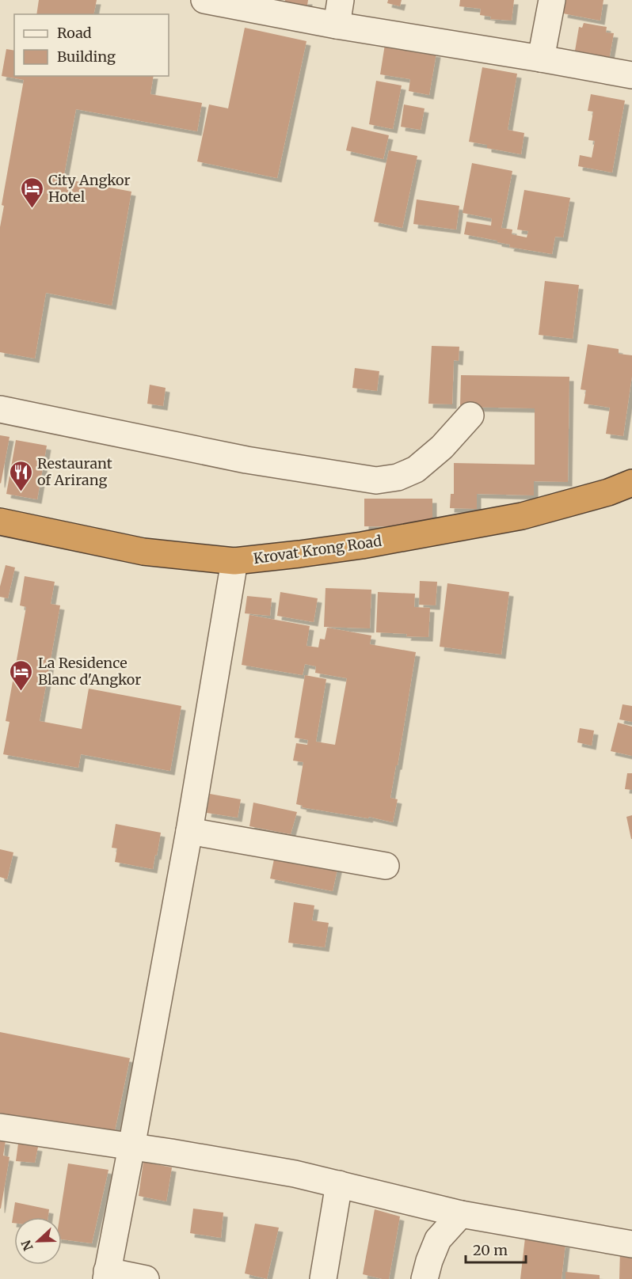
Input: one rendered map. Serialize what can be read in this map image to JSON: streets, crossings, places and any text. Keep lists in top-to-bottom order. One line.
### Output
{"streets":{"highway":["Krovat Krong Road"]},"places":{"hotel":["City Angkor Hotel","La Residence Blanc d'Angkor"],"restaurant":["Restaurant of Arirang"]},"legend":["Road","Building"],"scale_bar":"20 m","north":"left"}
